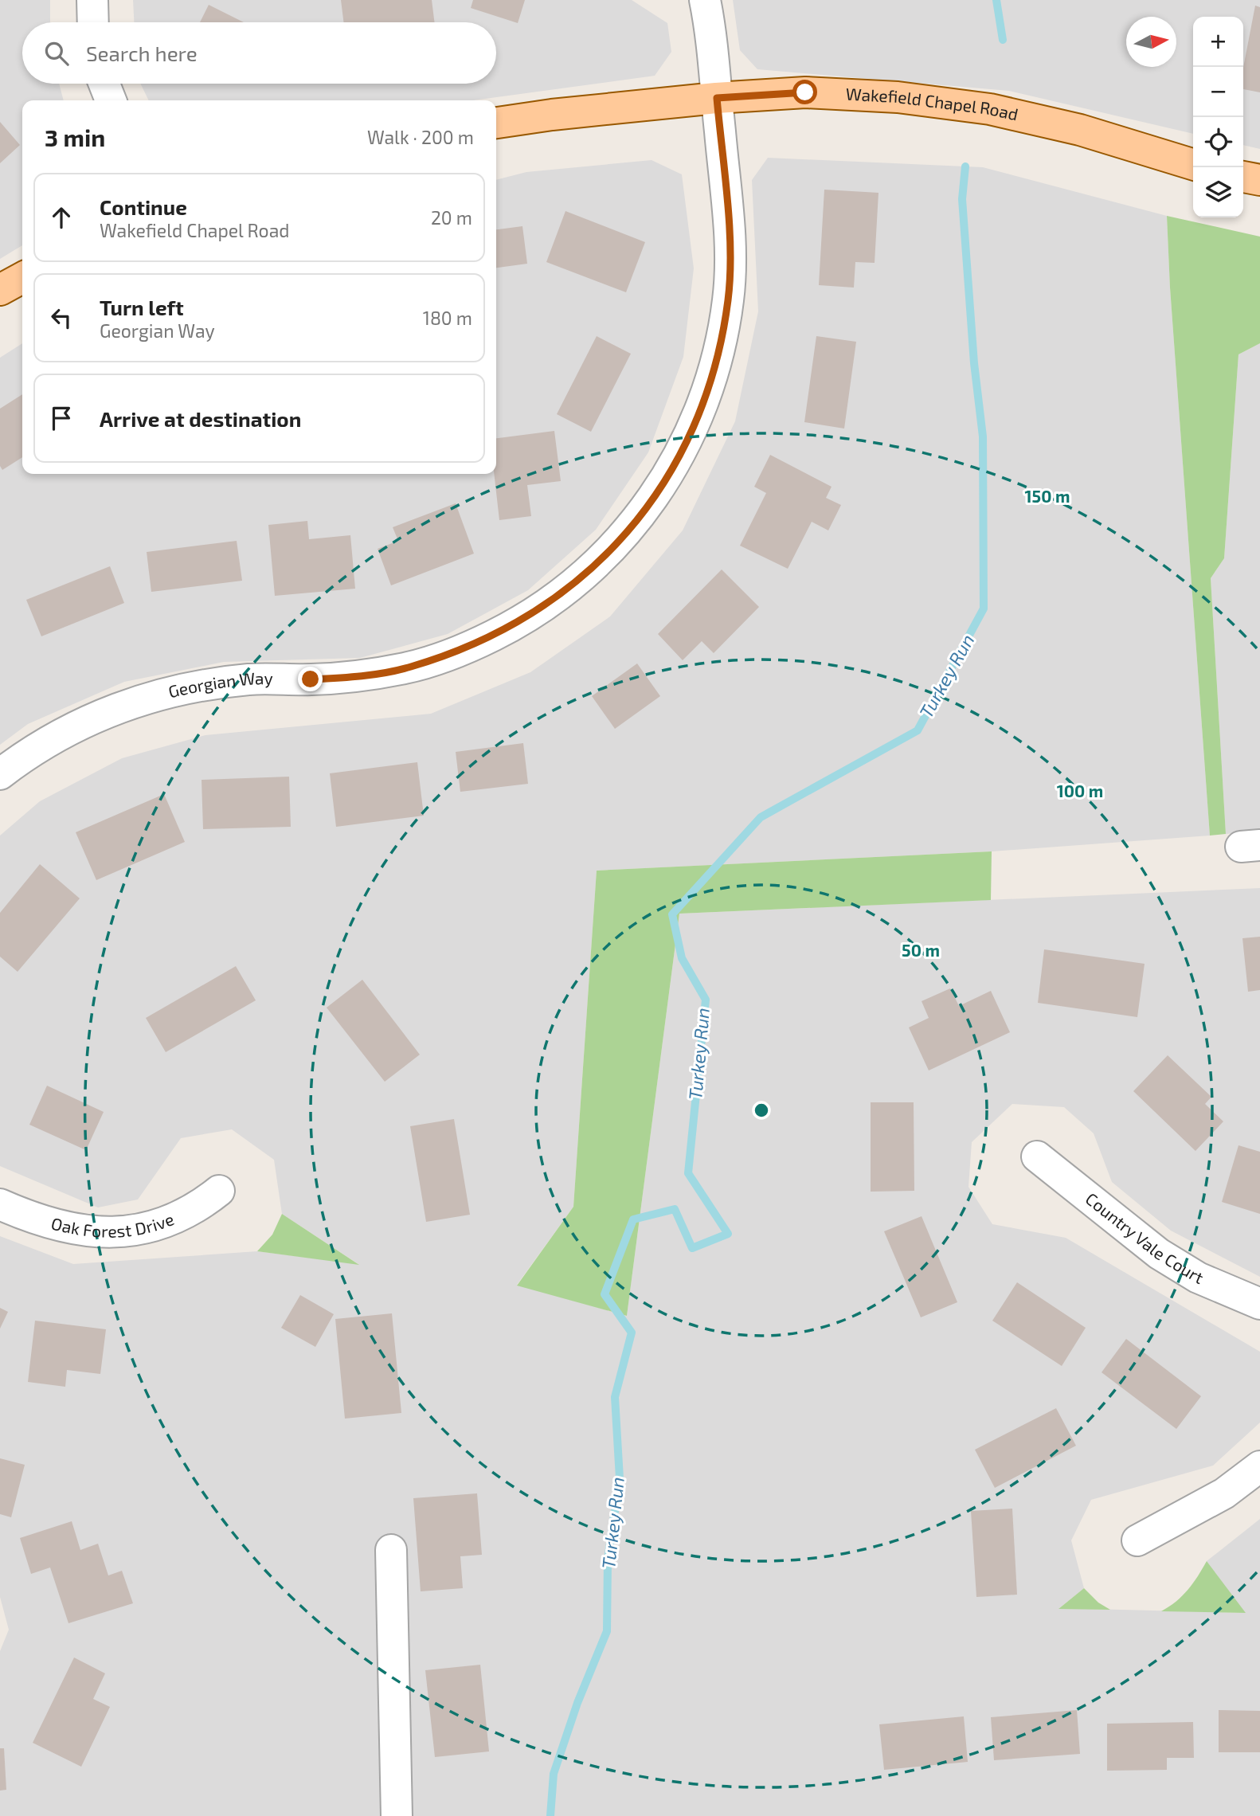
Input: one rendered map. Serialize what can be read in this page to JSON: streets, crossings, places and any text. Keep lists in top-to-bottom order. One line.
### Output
{"streets":{"main road":["Wakefield Chapel Road"],"street":["Georgian Way","Oak Forest Drive","Country Vale Court"]},"crossings":[["Wakefield Chapel Road","Georgian Way"]],"water":["Turkey Run"],"north":"right","page":{"map_buttons":["+","−"],"search":"Search here","heading":["3 min","Walk · 200 m"],"list":[["Continue","Wakefield Chapel Road","20 m"],["Turn left","Georgian Way","180 m"],"Arrive at destination"]},"rings":["150 m","100 m","50 m"]}
